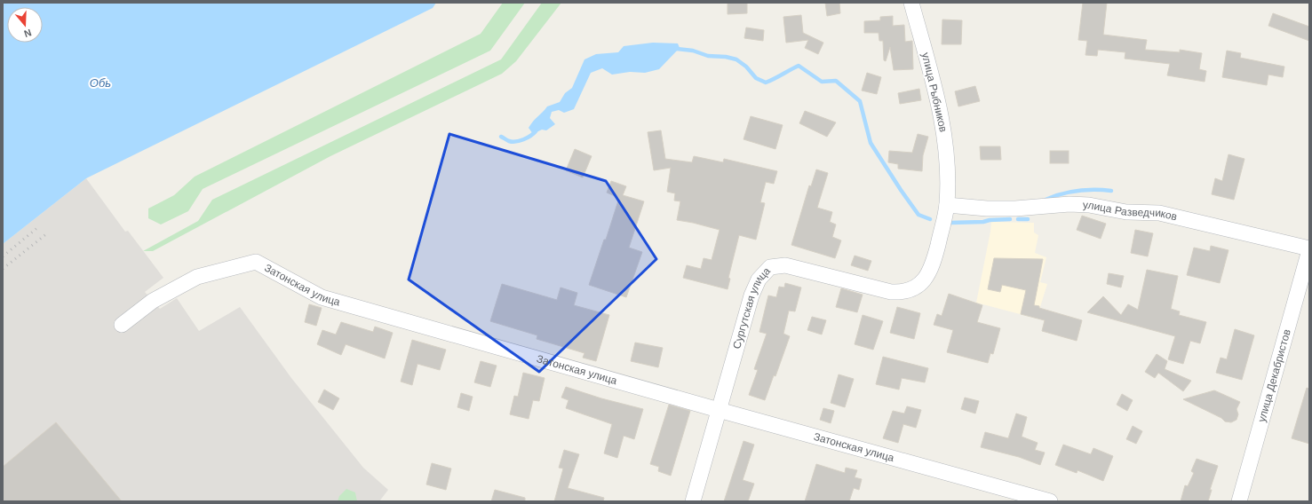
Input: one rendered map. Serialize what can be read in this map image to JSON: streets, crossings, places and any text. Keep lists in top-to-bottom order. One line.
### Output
{"streets":{"street":["улица Рыбников","улица Разведчиков","Затонская улица","Сургутская улица","улица Декабристов"]},"crossings":[["улица Рыбников","улица Разведчиков"],["улица Рыбников","Сургутская улица"],["улица Разведчиков","Сургутская улица"],["улица Разведчиков","улица Декабристов"],["Затонская улица","Сургутская улица"]],"water":["Обь"],"north":"bottom"}
